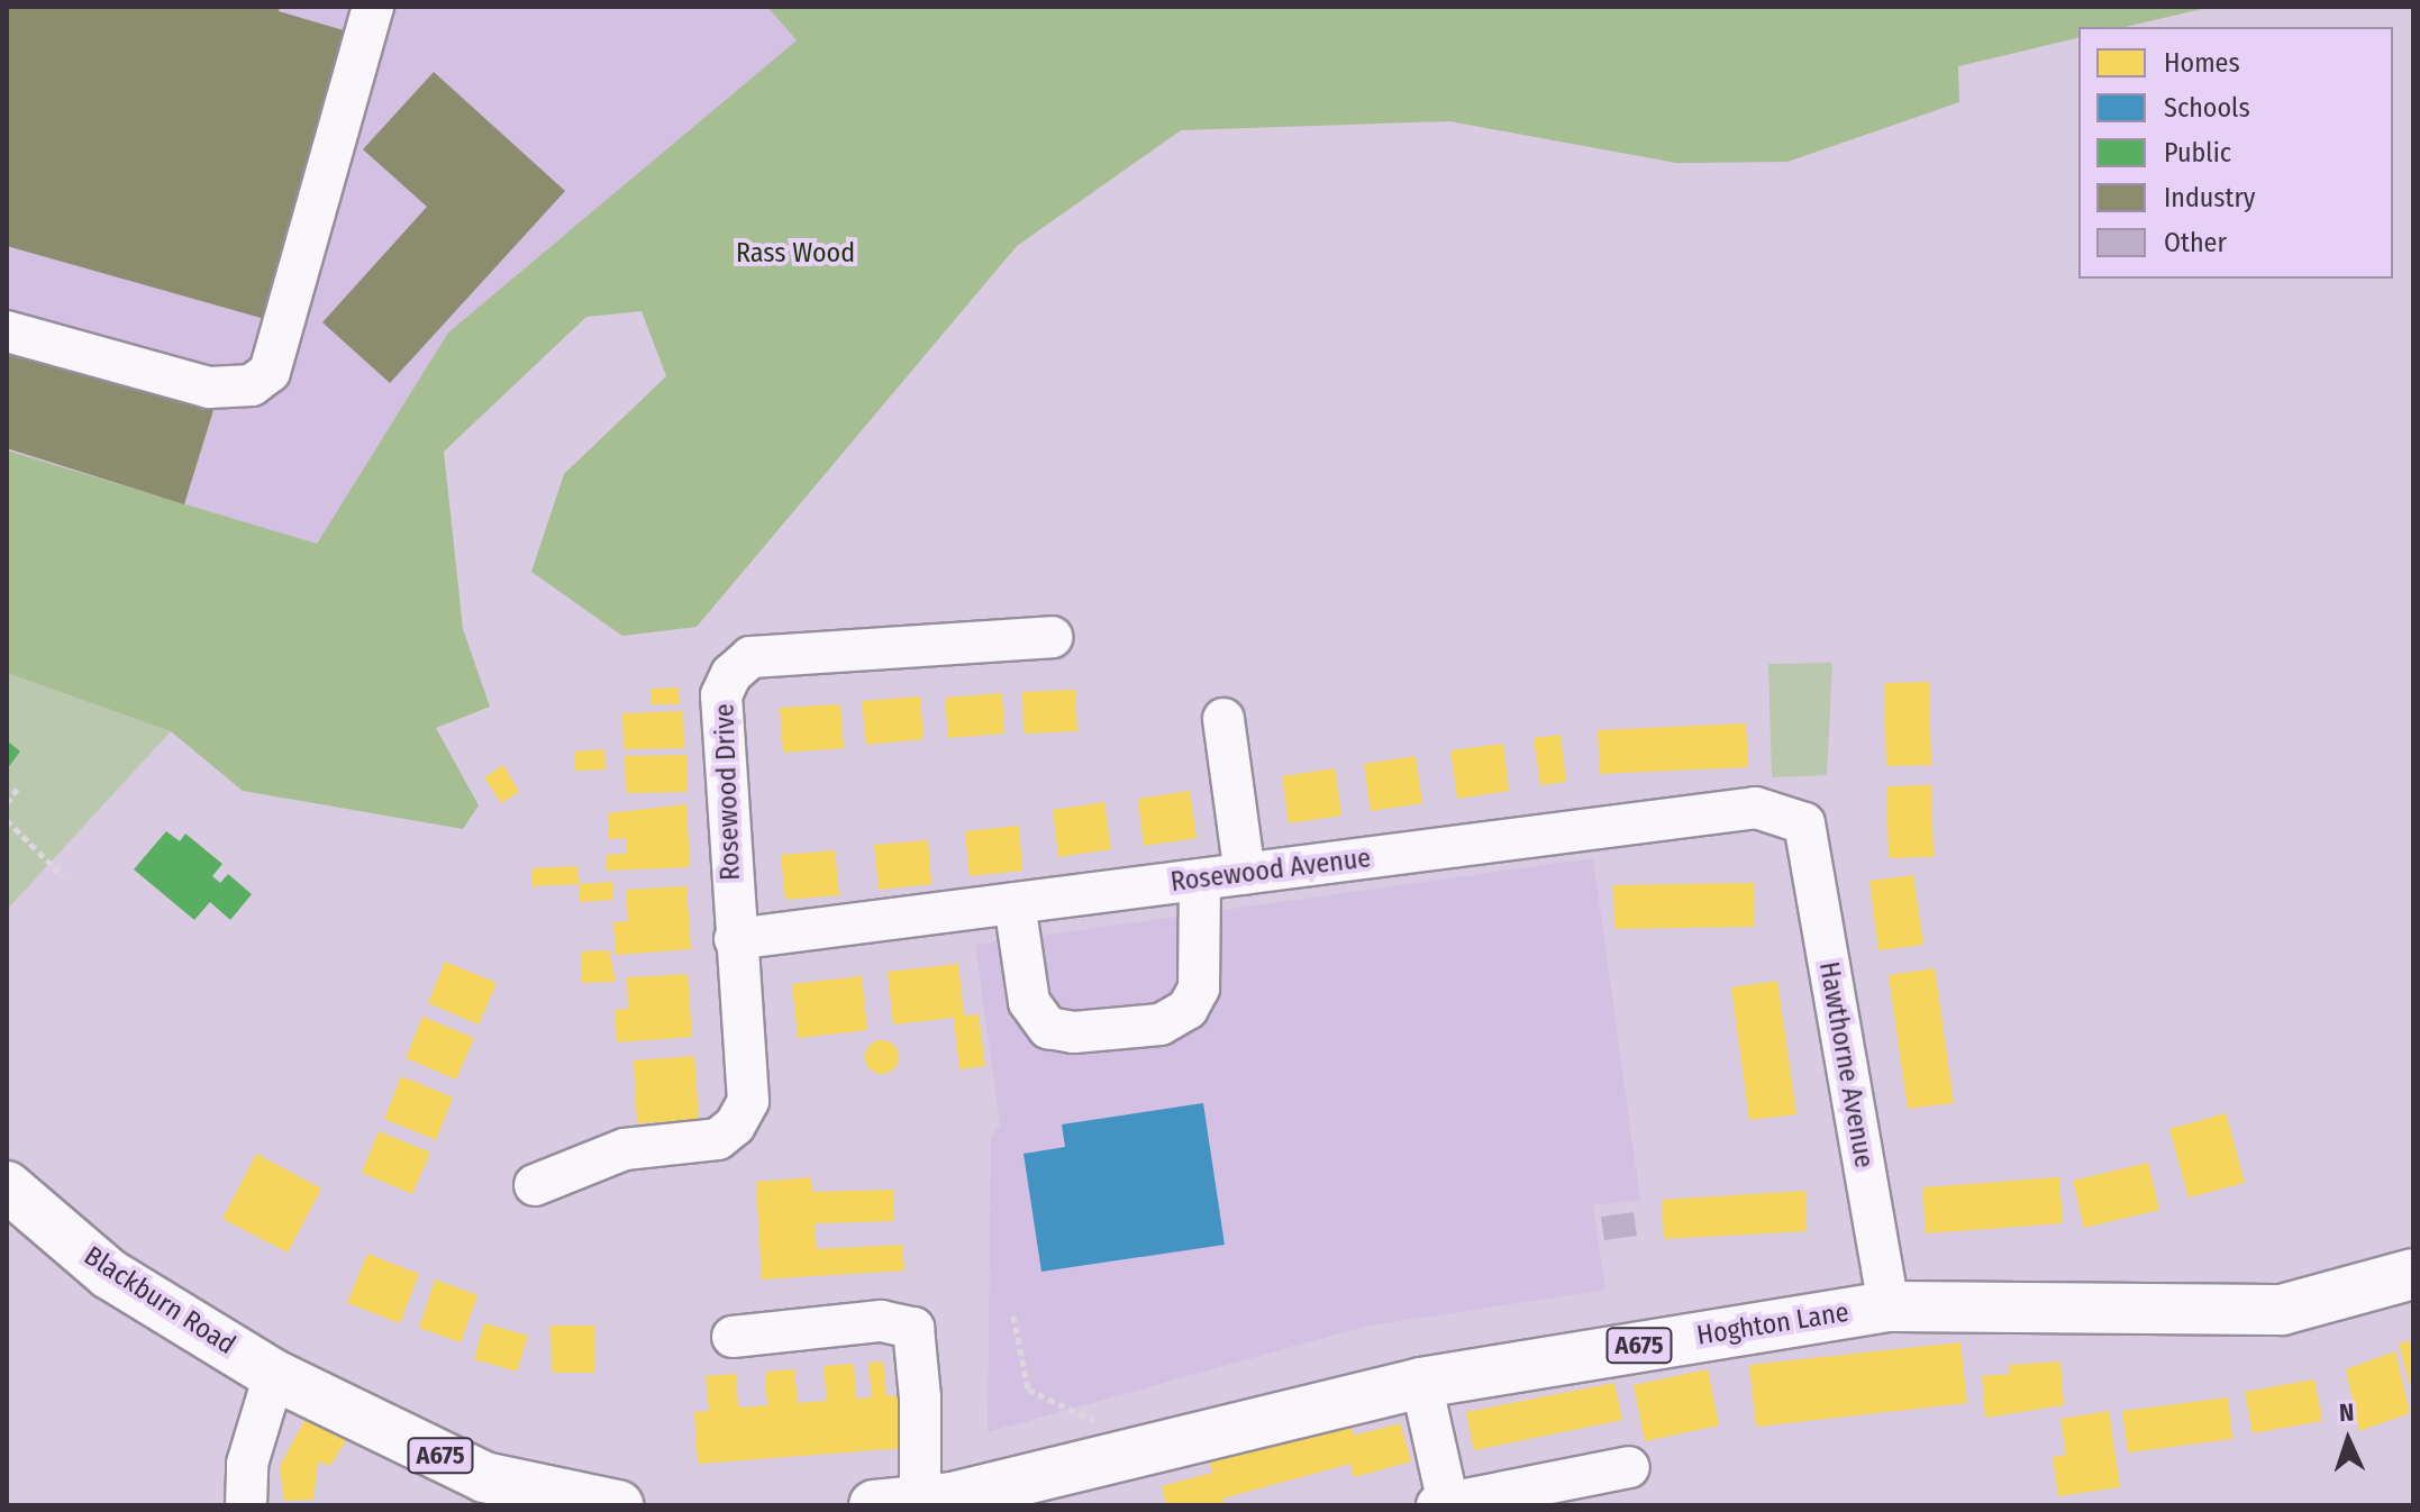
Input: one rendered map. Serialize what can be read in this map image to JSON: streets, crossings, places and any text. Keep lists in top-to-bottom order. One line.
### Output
{"streets":{"main road":["Blackburn Road","Hoghton Lane","A675"],"street":["Rosewood Drive","Rosewood Avenue","Hawthorne Avenue"]},"crossings":[["Rosewood Drive","Rosewood Avenue"],["Rosewood Avenue","Hawthorne Avenue"],["Hawthorne Avenue","Hoghton Lane"],["Blackburn Road","A675"]],"parks":["Rass Wood"],"legend":["Homes","Schools","Public","Industry","Other"],"north":"top"}
